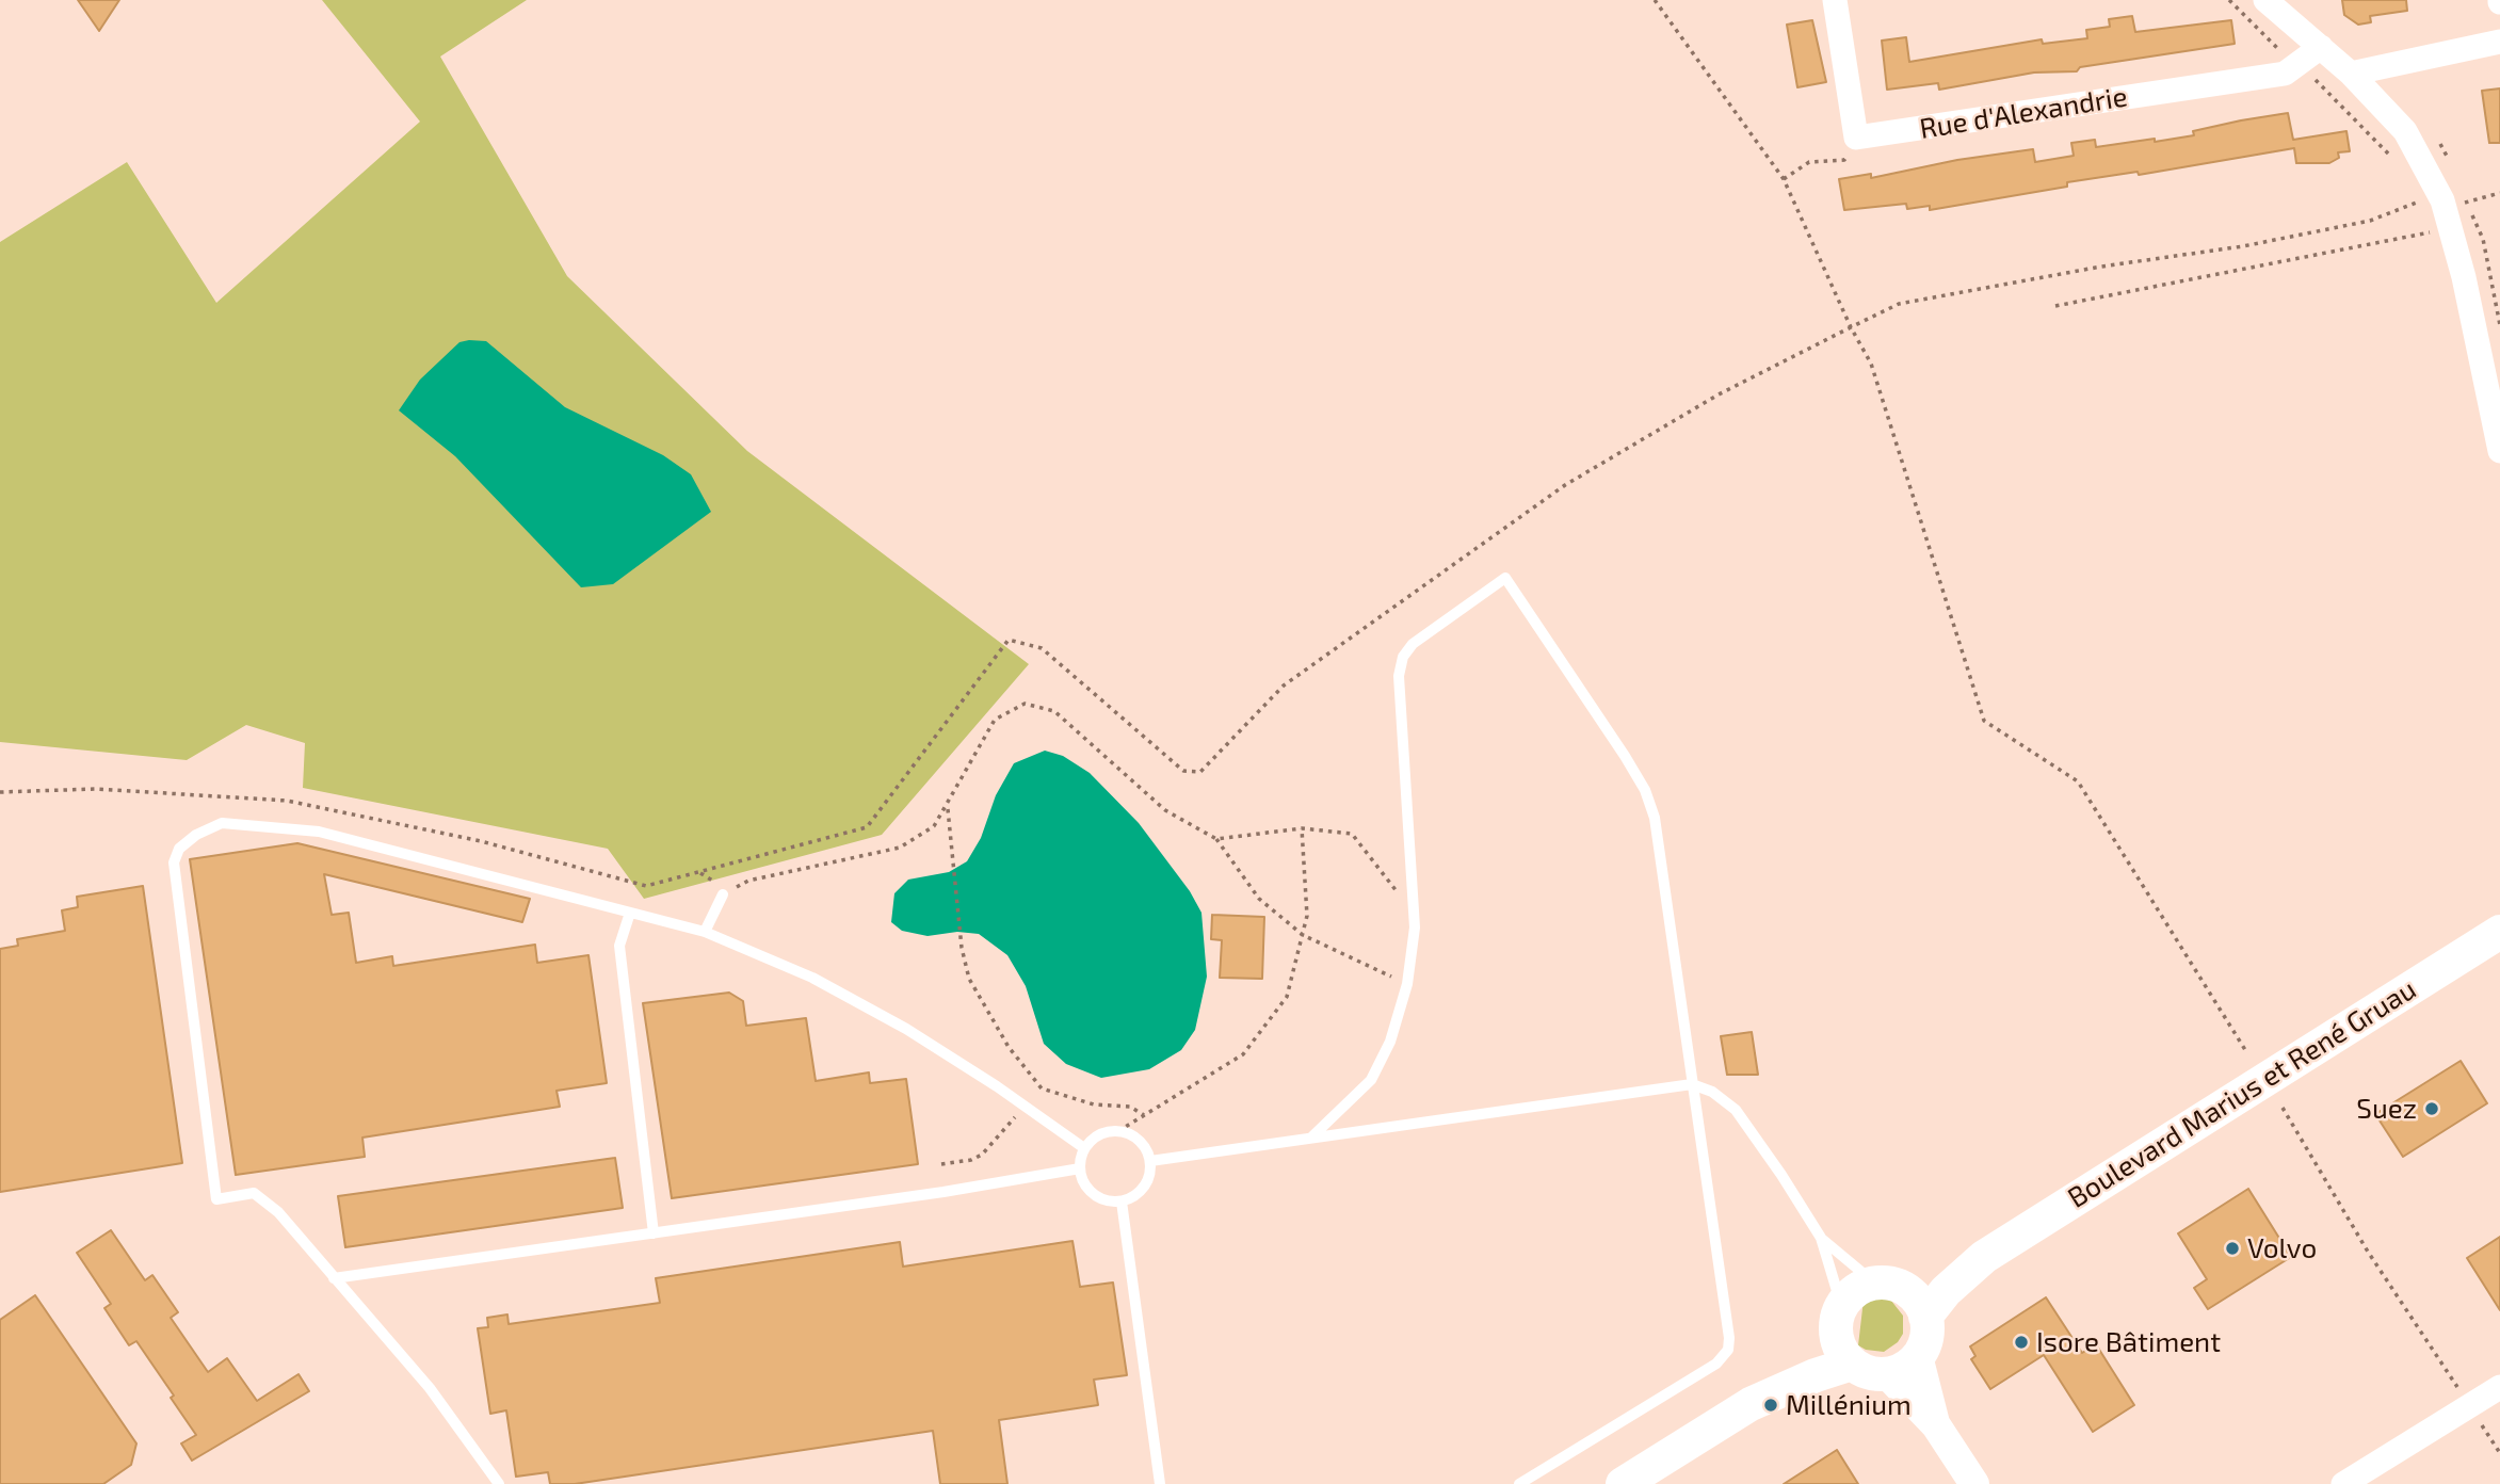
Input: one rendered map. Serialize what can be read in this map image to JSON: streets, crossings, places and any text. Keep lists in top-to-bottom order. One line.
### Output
{"streets":{"main road":["Boulevard Marius et René Gruau"],"street":["Rue d'Alexandrie"]},"places":["Suez","Volvo","Isore Bâtiment","Millénium"]}
